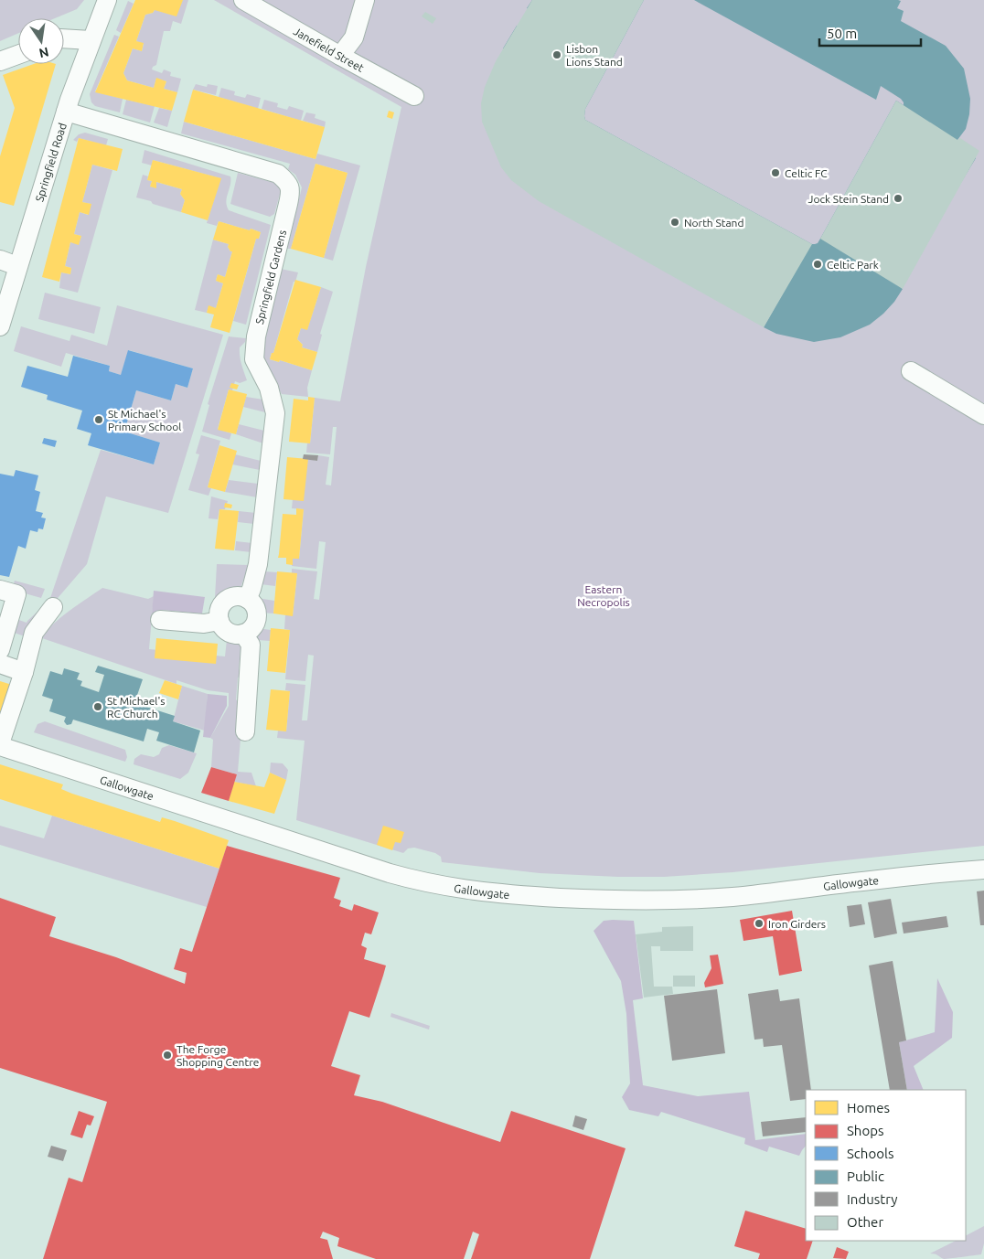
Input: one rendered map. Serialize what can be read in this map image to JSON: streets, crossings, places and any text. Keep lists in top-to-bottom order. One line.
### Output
{"streets":{"street":["Janefield Street","Springfield Road","Springfield Gardens","Gallowgate"]},"crossings":[["Springfield Road","Springfield Gardens"]],"parks":["Eastern Necropolis"],"places":["Lisbon Lions Stand","Celtic FC","Jock Stein Stand","North Stand","Celtic Park","St Michael's Primary School","St Michael's RC Church","Iron Girders","The Forge Shopping Centre"],"legend":["Homes","Shops","Schools","Public","Industry","Other"],"scale_bar":"50 m","north":"bottom"}
